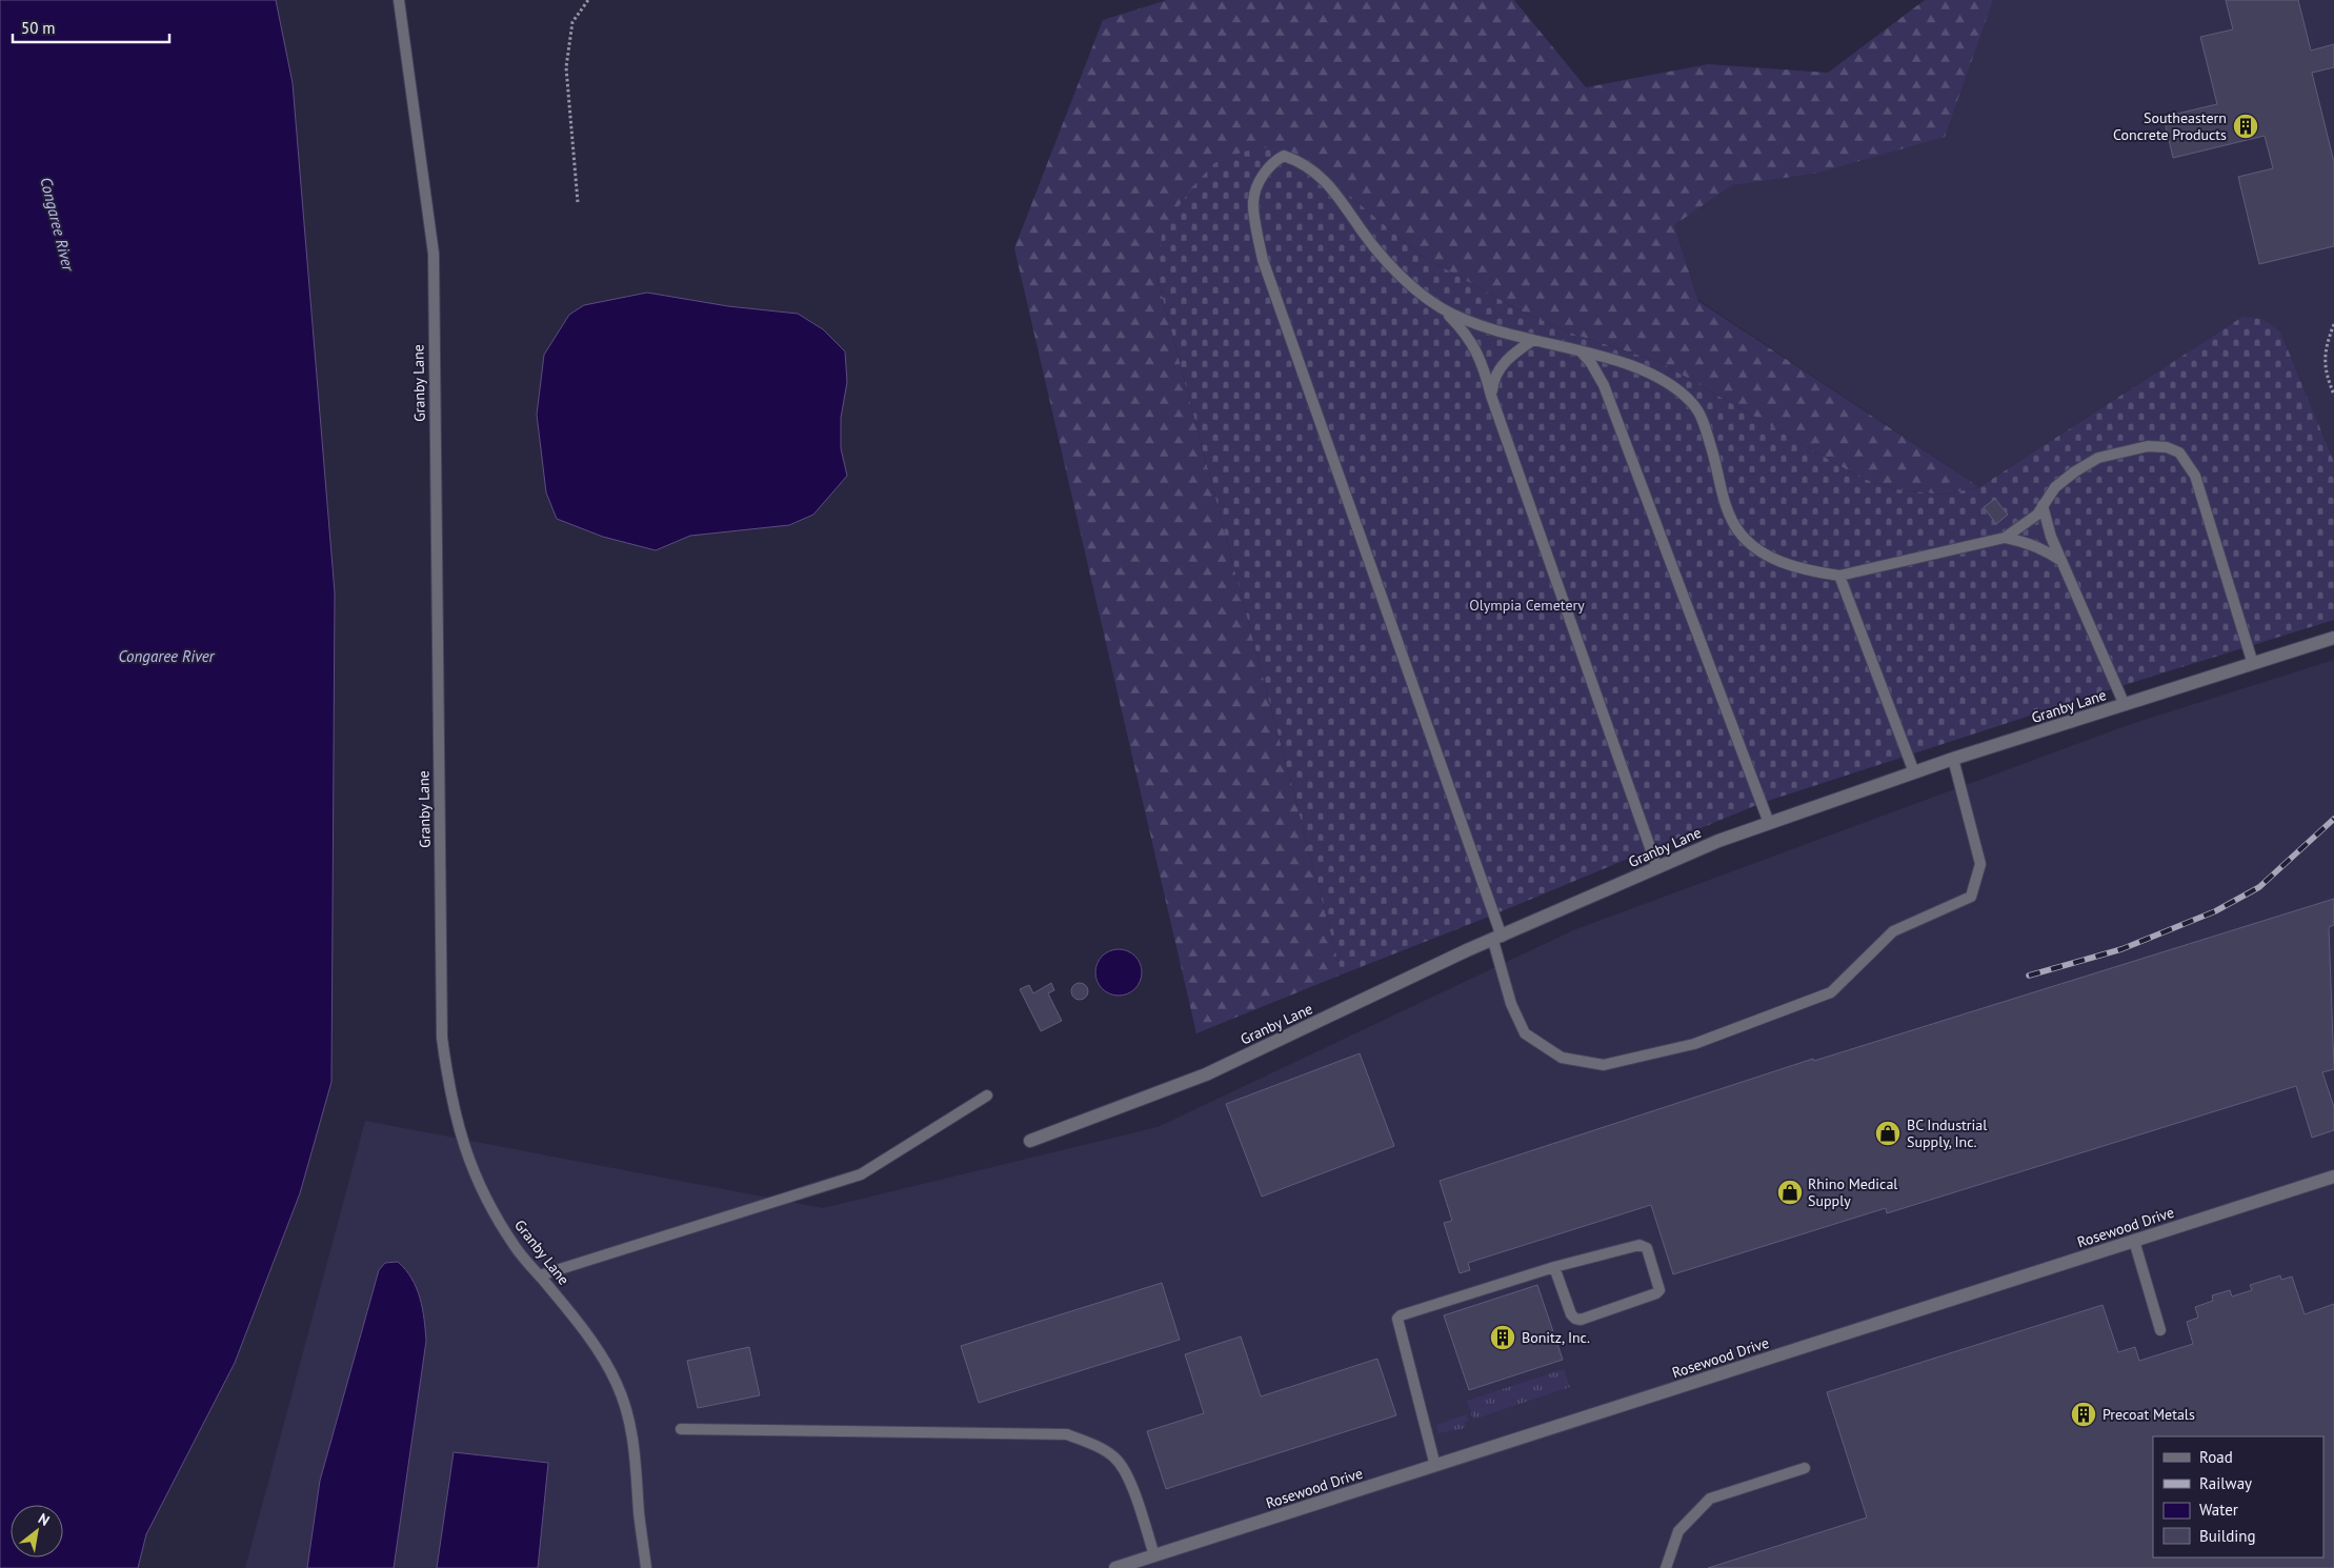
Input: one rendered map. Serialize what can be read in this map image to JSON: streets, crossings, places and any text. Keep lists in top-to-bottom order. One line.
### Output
{"streets":{"street":["Granby Lane","Rosewood Drive"]},"water":["Congaree River"],"parks":["Olympia Cemetery"],"places":{"building":["Southeastern Concrete Products","Bonitz, Inc.","Precoat Metals"],"shop":["BC Industrial Supply, Inc.","Rhino Medical Supply"]},"legend":["Road","Railway","Water","Building"],"scale_bar":"50 m","north":"top right"}
